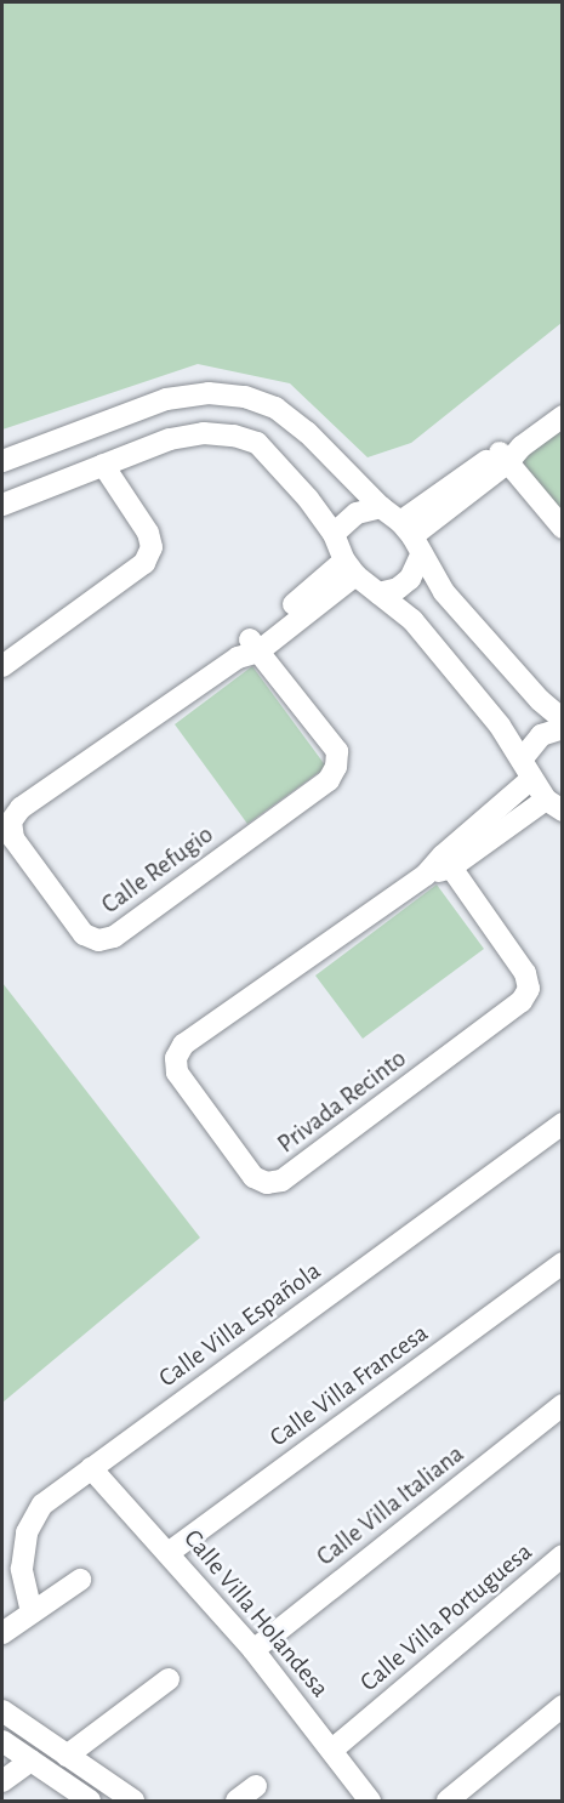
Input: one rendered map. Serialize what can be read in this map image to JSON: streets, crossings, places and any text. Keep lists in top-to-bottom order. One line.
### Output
{"streets":{"street":["Calle Refugio","Privada Recinto","Calle Villa Española","Calle Villa Francesa","Calle Villa Italiana","Calle Villa Holandesa","Calle Villa Portuguesa"]},"crossings":[["Calle Villa Española","Calle Villa Holandesa"],["Calle Villa Francesa","Calle Villa Holandesa"],["Calle Villa Italiana","Calle Villa Holandesa"],["Calle Villa Holandesa","Calle Villa Portuguesa"]]}
